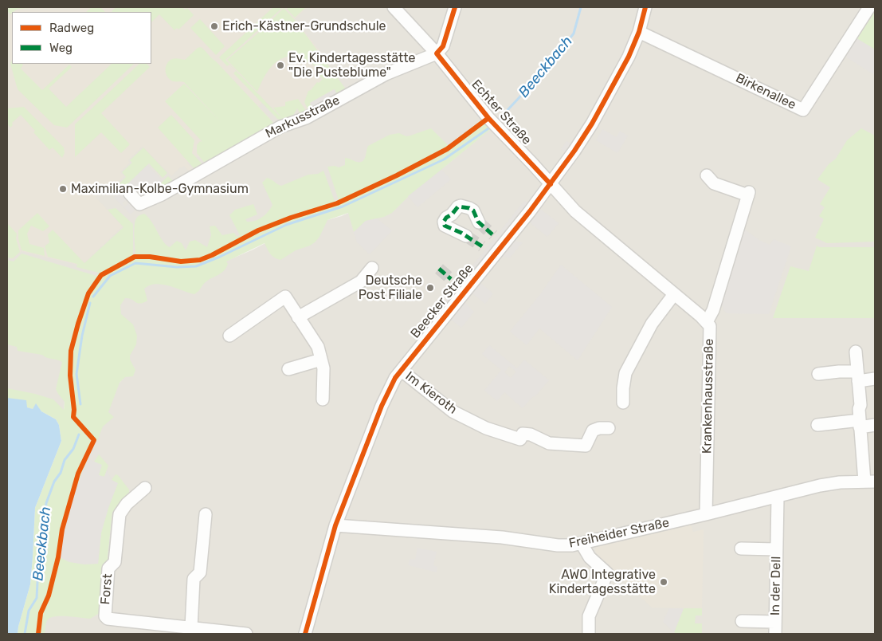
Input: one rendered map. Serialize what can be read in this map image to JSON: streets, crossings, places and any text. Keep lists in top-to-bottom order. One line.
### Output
{"streets":{"street":["Birkenallee","Echter Straße","Markusstraße","Beecker Straße","Im Kieroth","Krankenhausstraße","Freiheider Straße","In der Dell","Forst"]},"crossings":[["Birkenallee","Beecker Straße"],["Echter Straße","Markusstraße"],["Echter Straße","Beecker Straße"],["Echter Straße","Krankenhausstraße"],["Beecker Straße","Im Kieroth"],["Beecker Straße","Krankenhausstraße"],["Beecker Straße","Freiheider Straße"],["Krankenhausstraße","Freiheider Straße"],["Freiheider Straße","In der Dell"]],"water":["Beeckbach"],"places":["Erich-Kästner-Grundschule","Ev. Kindertagesstätte \"Die Pusteblume\"","Maximilian-Kolbe-Gymnasium","Deutsche Post Filiale","AWO Integrative Kindertagesstätte"],"legend":["Radweg","Weg"]}
